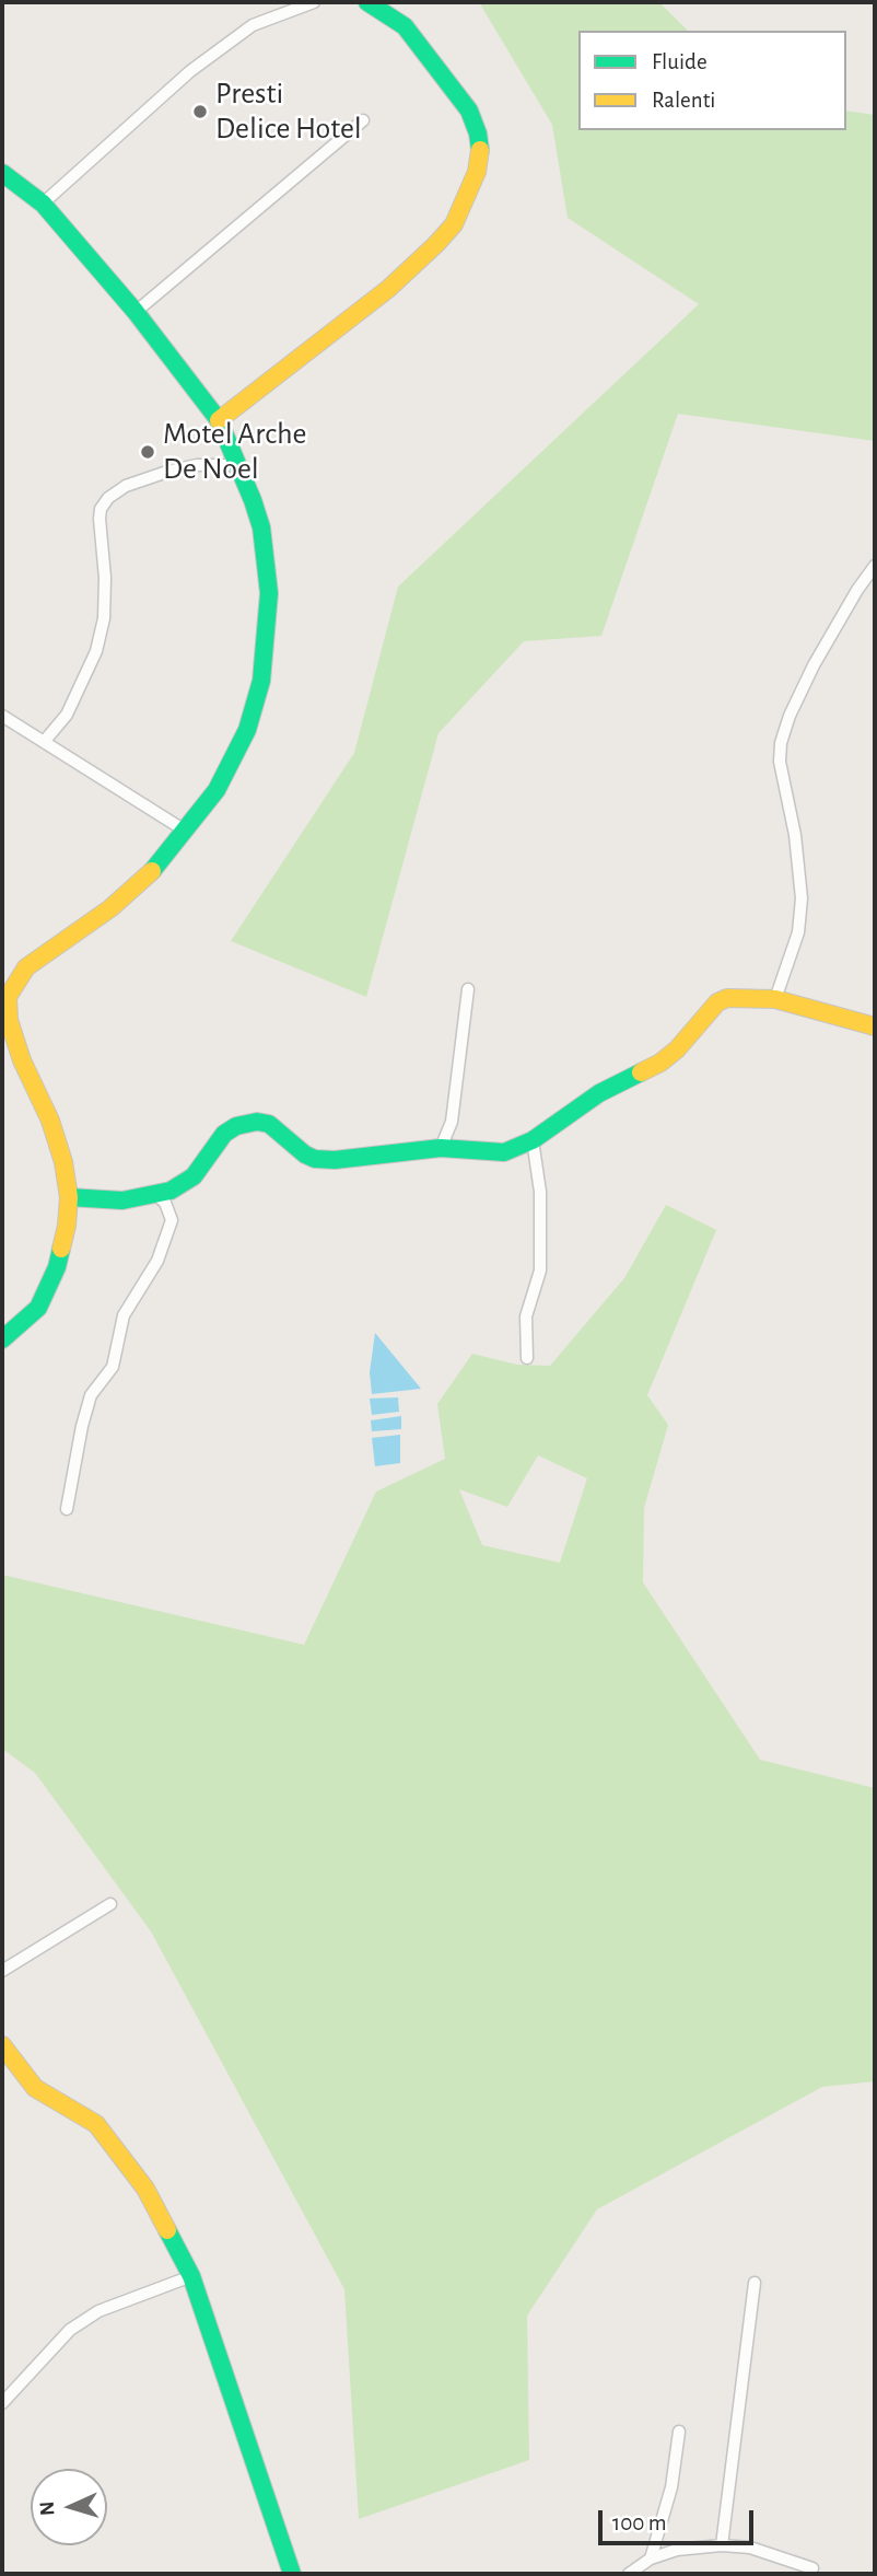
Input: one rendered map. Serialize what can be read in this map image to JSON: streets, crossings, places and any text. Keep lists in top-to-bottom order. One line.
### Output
{"places":["Presti Delice Hotel","Motel Arche De Noel"],"legend":["Fluide","Ralenti"],"scale_bar":"100 m","north":"left"}
